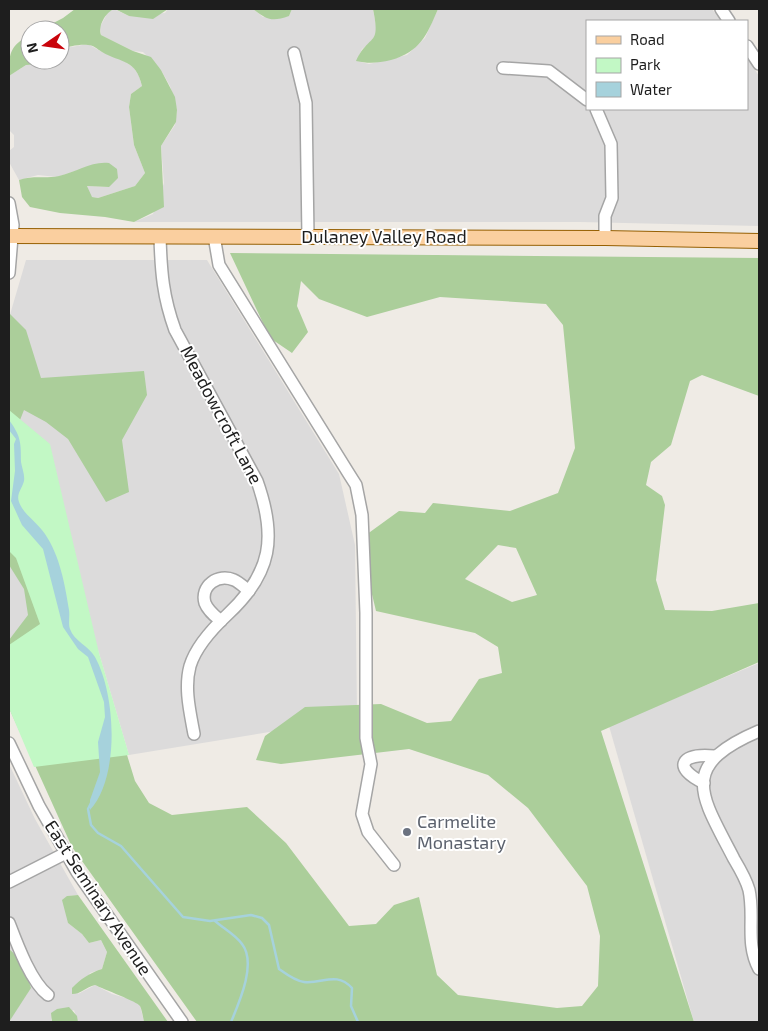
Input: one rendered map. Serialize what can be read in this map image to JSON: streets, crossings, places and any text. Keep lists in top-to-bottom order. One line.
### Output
{"streets":{"main road":["Dulaney Valley Road"],"street":["Meadowcroft Lane","East Seminary Avenue"]},"crossings":[["Dulaney Valley Road","Meadowcroft Lane"]],"places":["Carmelite Monastary"],"legend":["Road","Park","Water"],"north":"left"}
